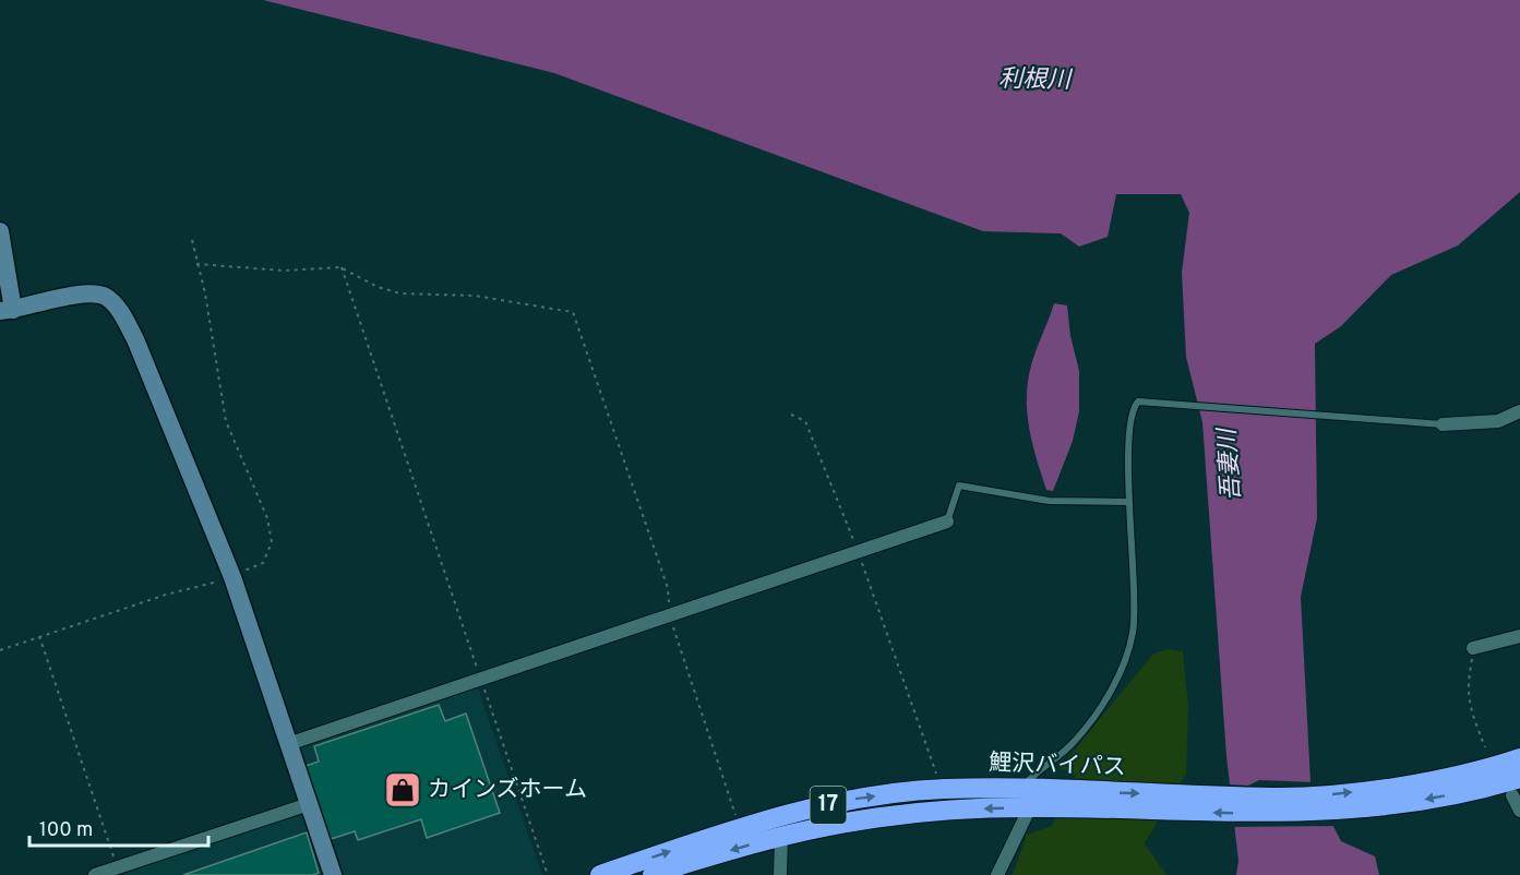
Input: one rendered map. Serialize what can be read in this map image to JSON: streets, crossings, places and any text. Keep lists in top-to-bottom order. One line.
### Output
{"streets":{"highway":["鯉沢バイパス","17"]},"water":["利根川","吾妻川"],"places":{"shop":["カインズホーム"]},"scale_bar":"100 m"}
